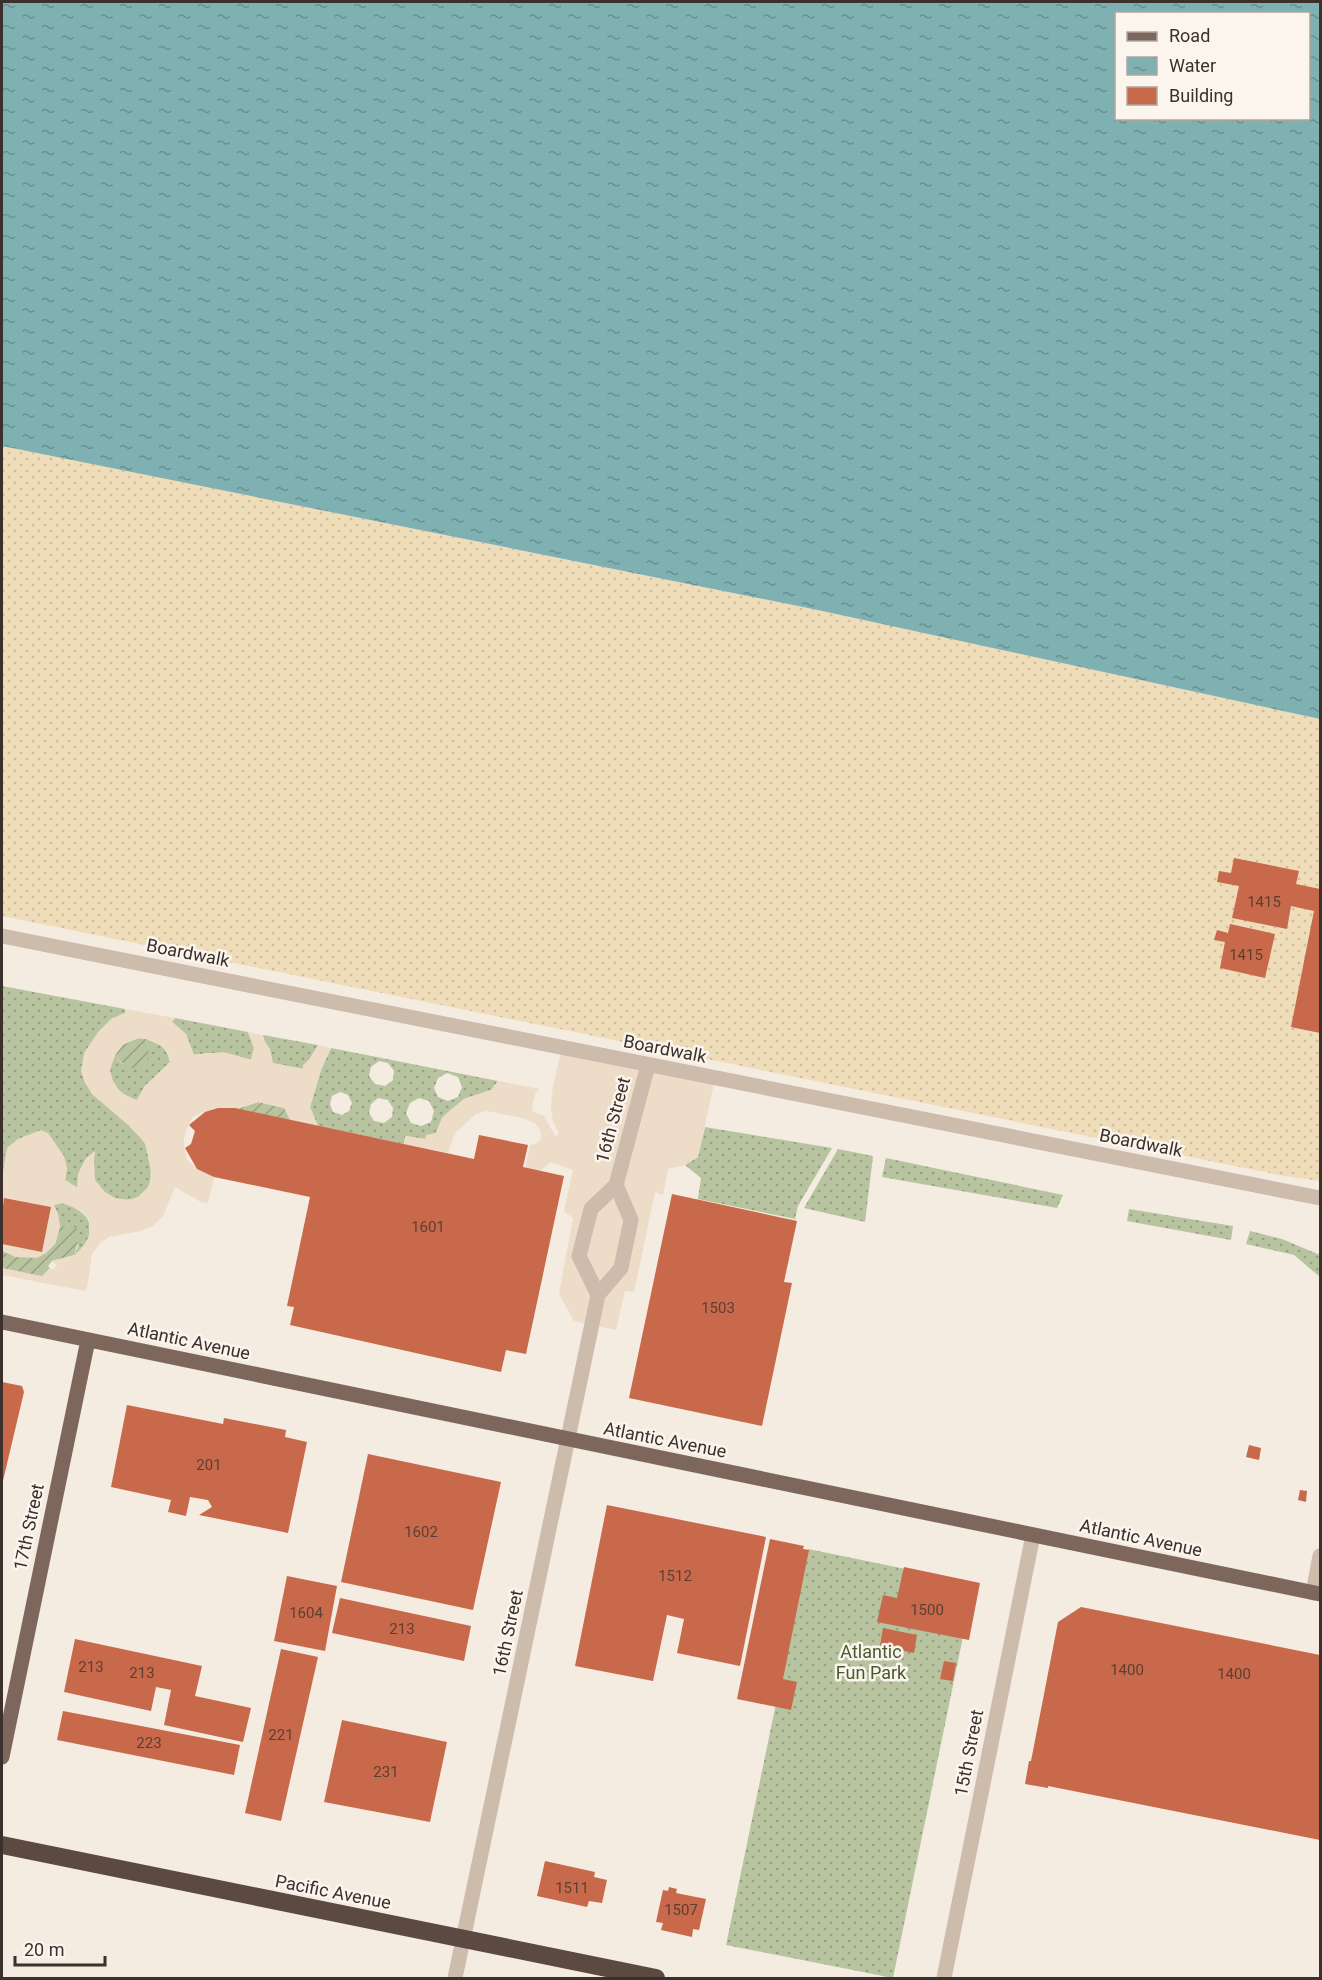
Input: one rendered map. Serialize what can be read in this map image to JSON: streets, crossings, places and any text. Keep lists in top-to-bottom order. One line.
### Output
{"streets":{"highway":["Pacific Avenue"],"main road":["Atlantic Avenue","17th Street"],"street":["Boardwalk","16th Street","15th Street"]},"crossings":[["Boardwalk","16th Street"],["16th Street","Atlantic Avenue"],["16th Street","Pacific Avenue"],["Atlantic Avenue","17th Street"],["Atlantic Avenue","15th Street"]],"parks":["Atlantic Fun Park"],"house_numbers":["1415","1415","1601","1503","201","1602","1512","1500","1604","213","213","1400","213","1400","221","223","231","1511","1507"],"legend":["Road","Water","Building"],"scale_bar":"20 m"}
